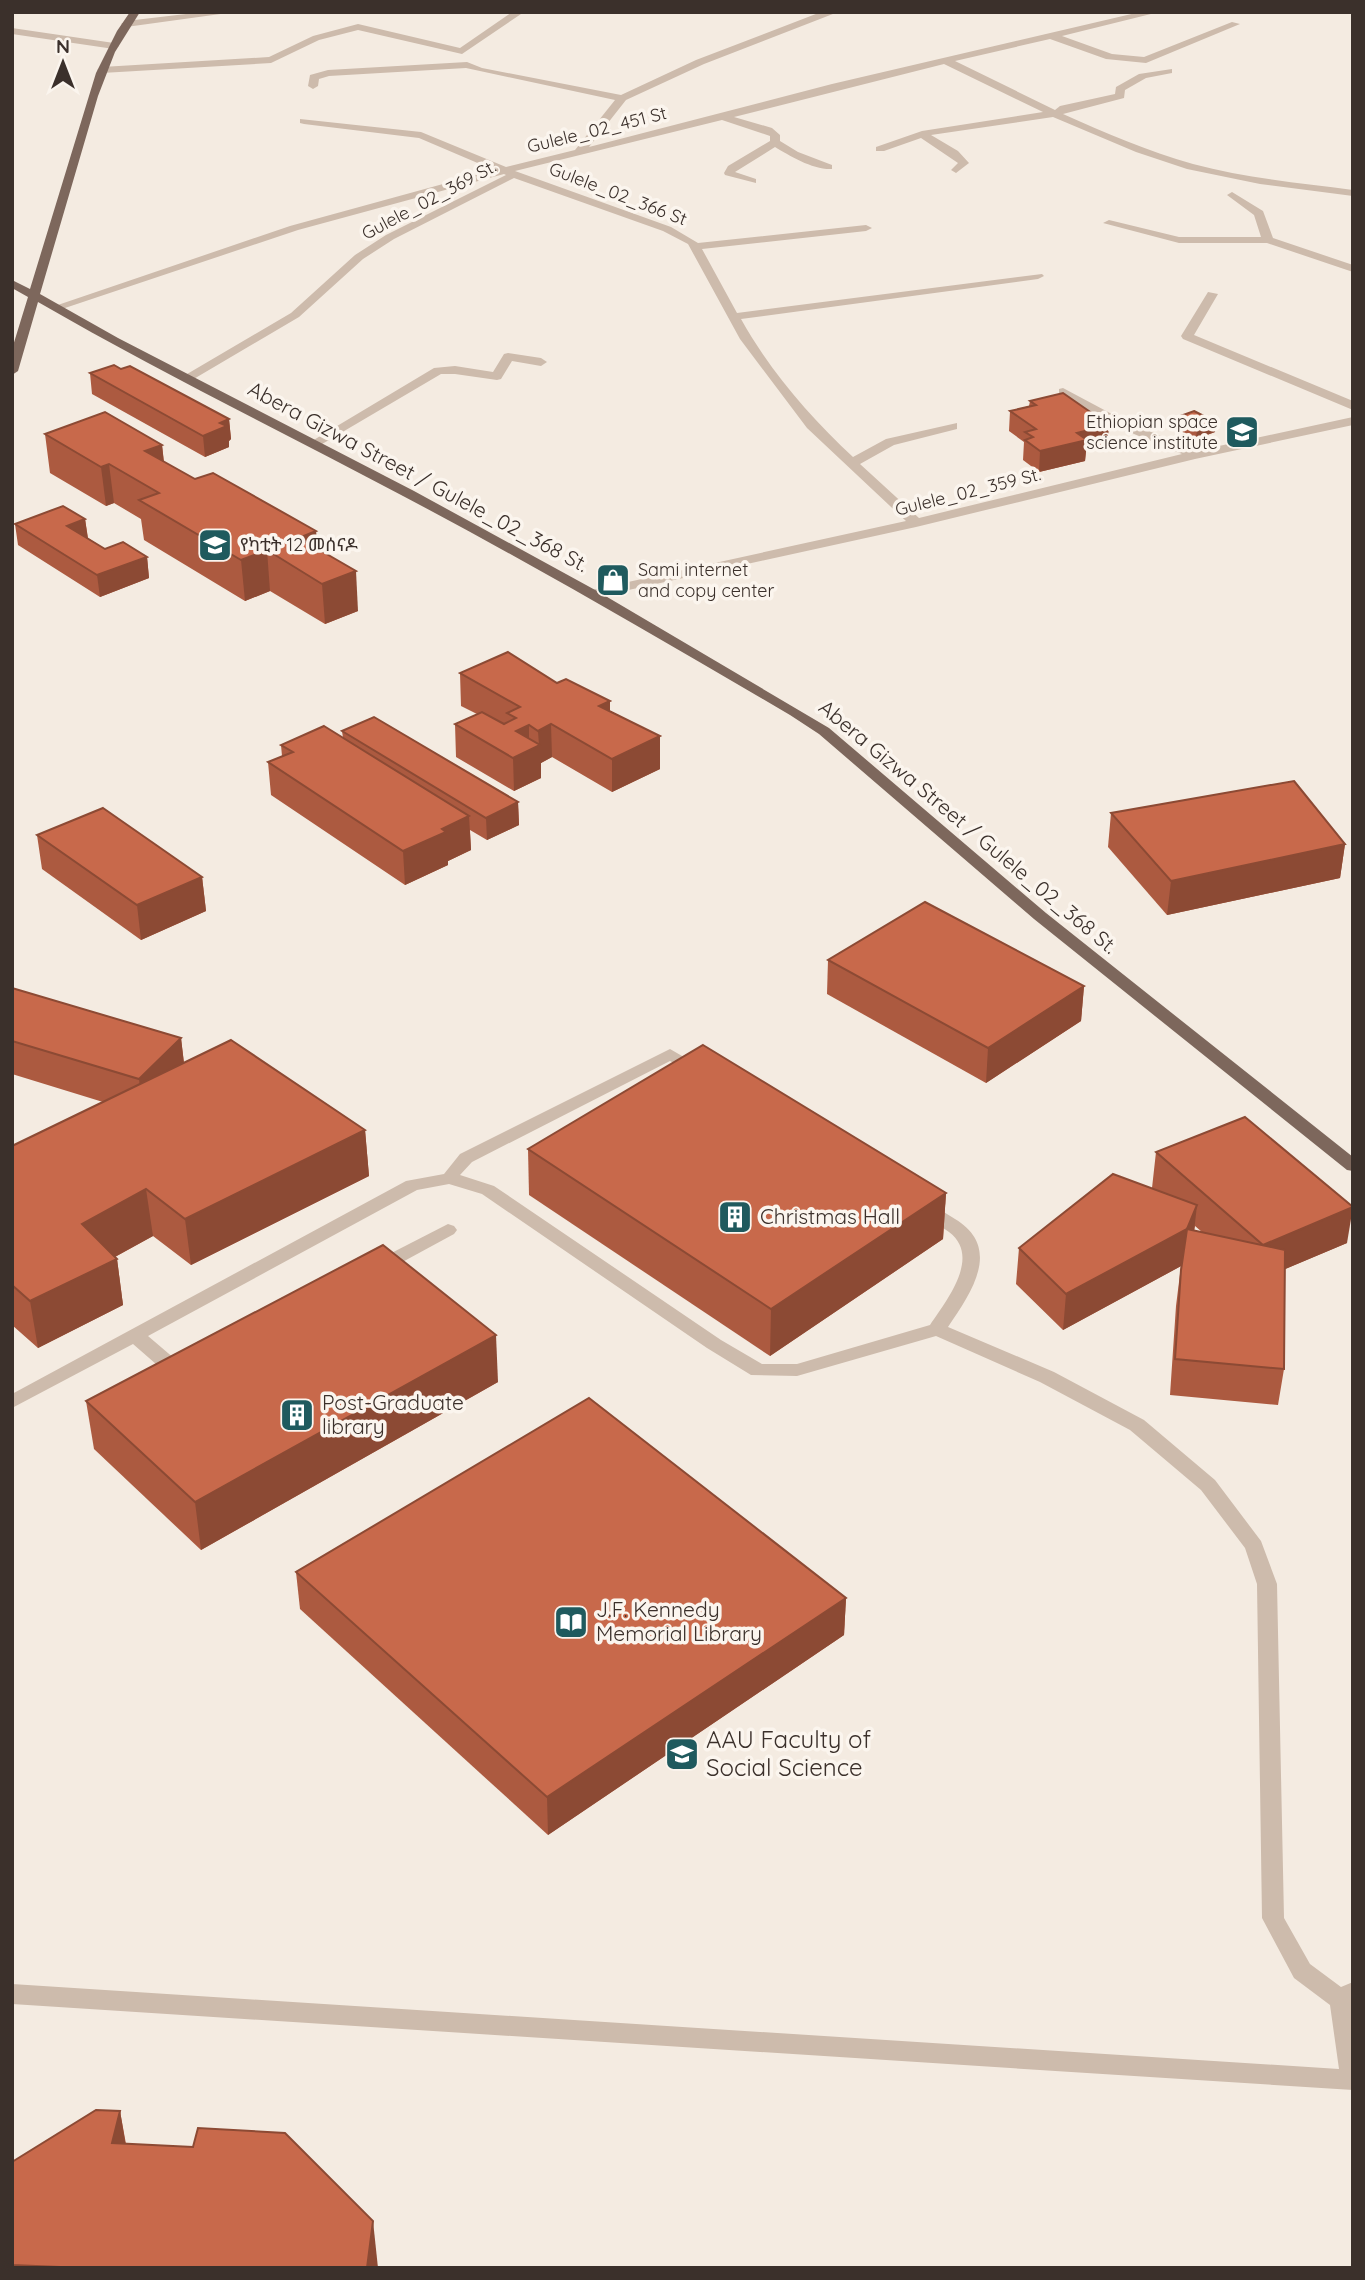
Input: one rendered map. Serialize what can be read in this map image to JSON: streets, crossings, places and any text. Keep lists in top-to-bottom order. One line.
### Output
{"streets":{"main road":["Abera Gizwa Street / Gulele_02_368 St."],"street":["Gulele_02_451 St","Gulele_02_366 St","Gulele_02_369 St.","Gulele_02_359 St."]},"crossings":[["Gulele_02_451 St","Gulele_02_366 St"],["Gulele_02_451 St","Gulele_02_369 St."],["Gulele_02_451 St","Abera Gizwa Street / Gulele_02_368 St."],["Gulele_02_366 St","Gulele_02_369 St."],["Gulele_02_366 St","Gulele_02_359 St."],["Gulele_02_369 St.","Abera Gizwa Street / Gulele_02_368 St."],["Abera Gizwa Street / Gulele_02_368 St.","Gulele_02_359 St."]],"places":{"school or university":["Ethiopian space science institute","የካቲት 12 መሰናዶ","AAU Faculty of Social Science"],"shop":["Sami internet and copy center"],"building":["Christmas Hall","Post-Graduate library"],"library":["J.F. Kennedy Memorial Library"]},"north":"top"}
